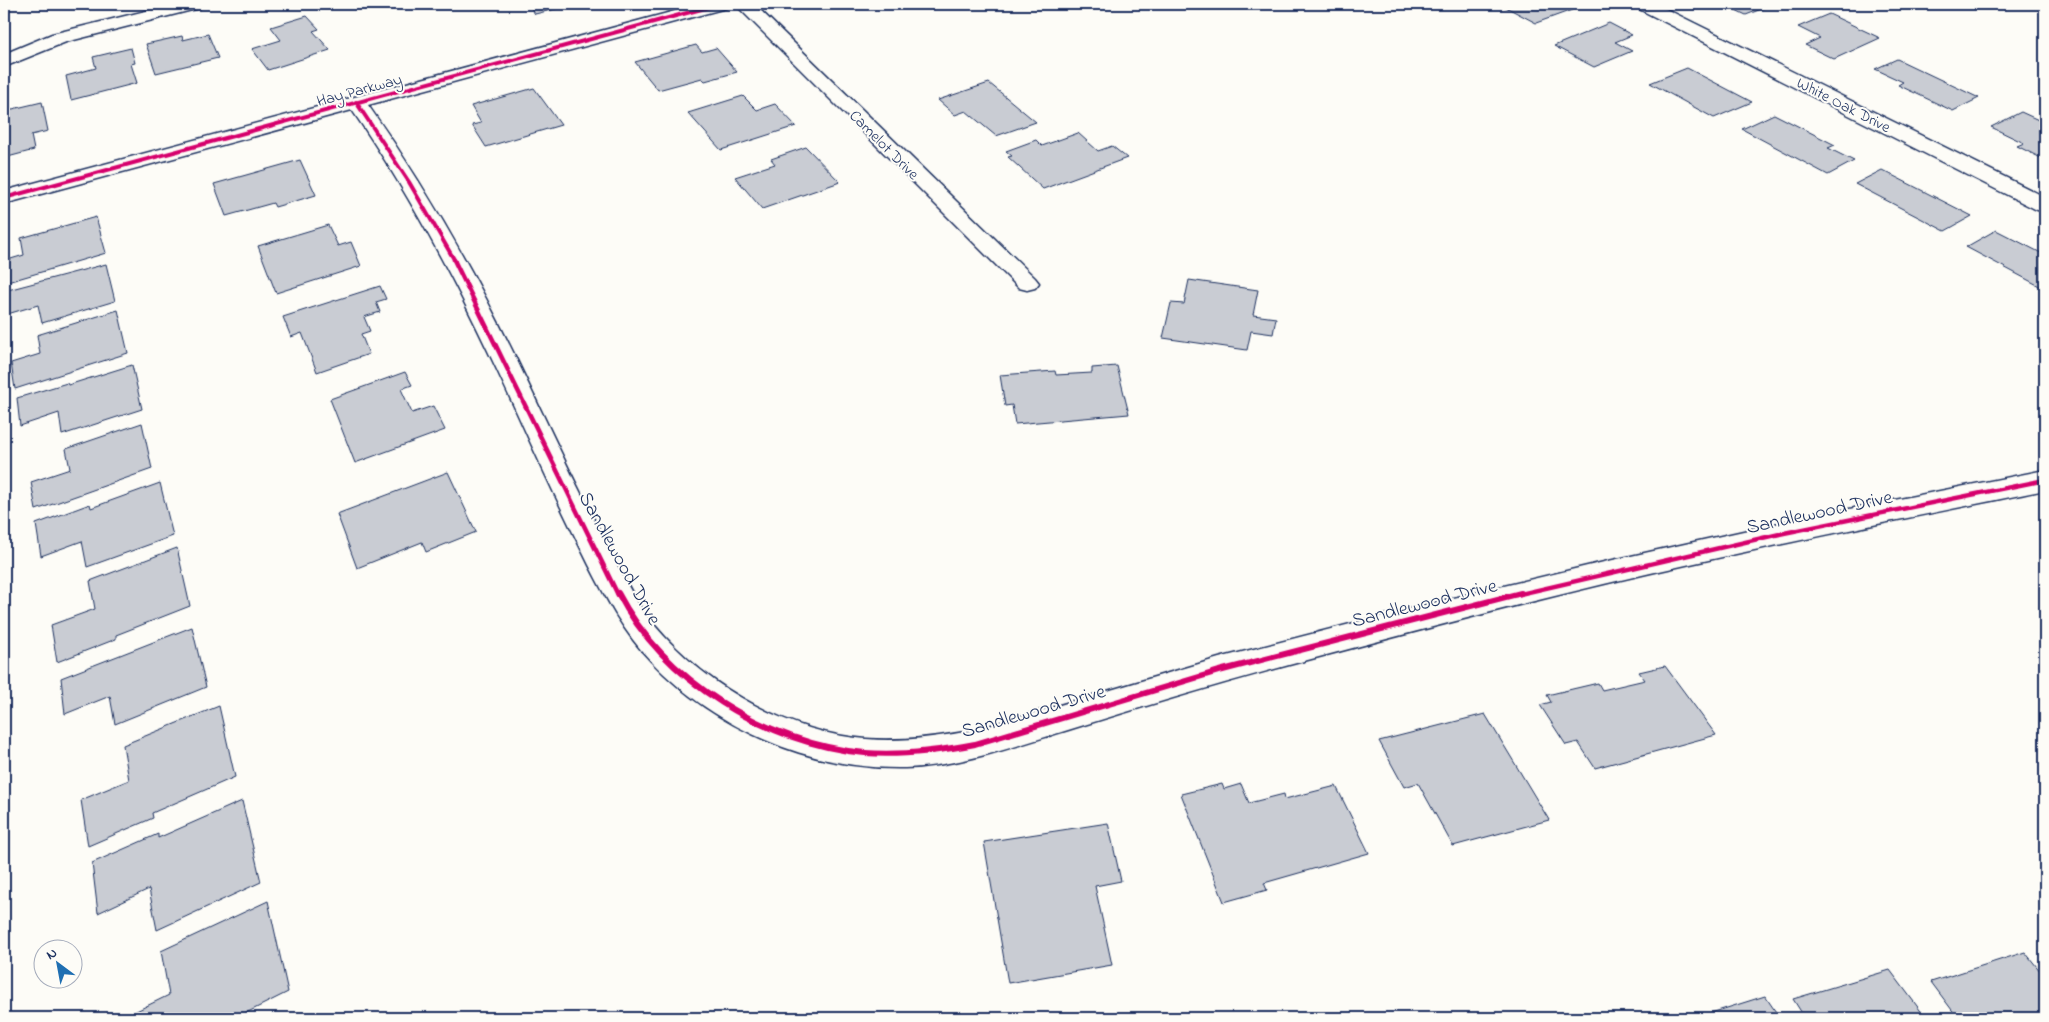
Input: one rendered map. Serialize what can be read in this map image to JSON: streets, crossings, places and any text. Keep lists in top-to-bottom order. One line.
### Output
{"streets":{"street":["Hay Parkway","White Oak Drive","Camelot Drive","Sandlewood Drive"]},"crossings":[["Hay Parkway","Sandlewood Drive"]],"north":"top left"}
